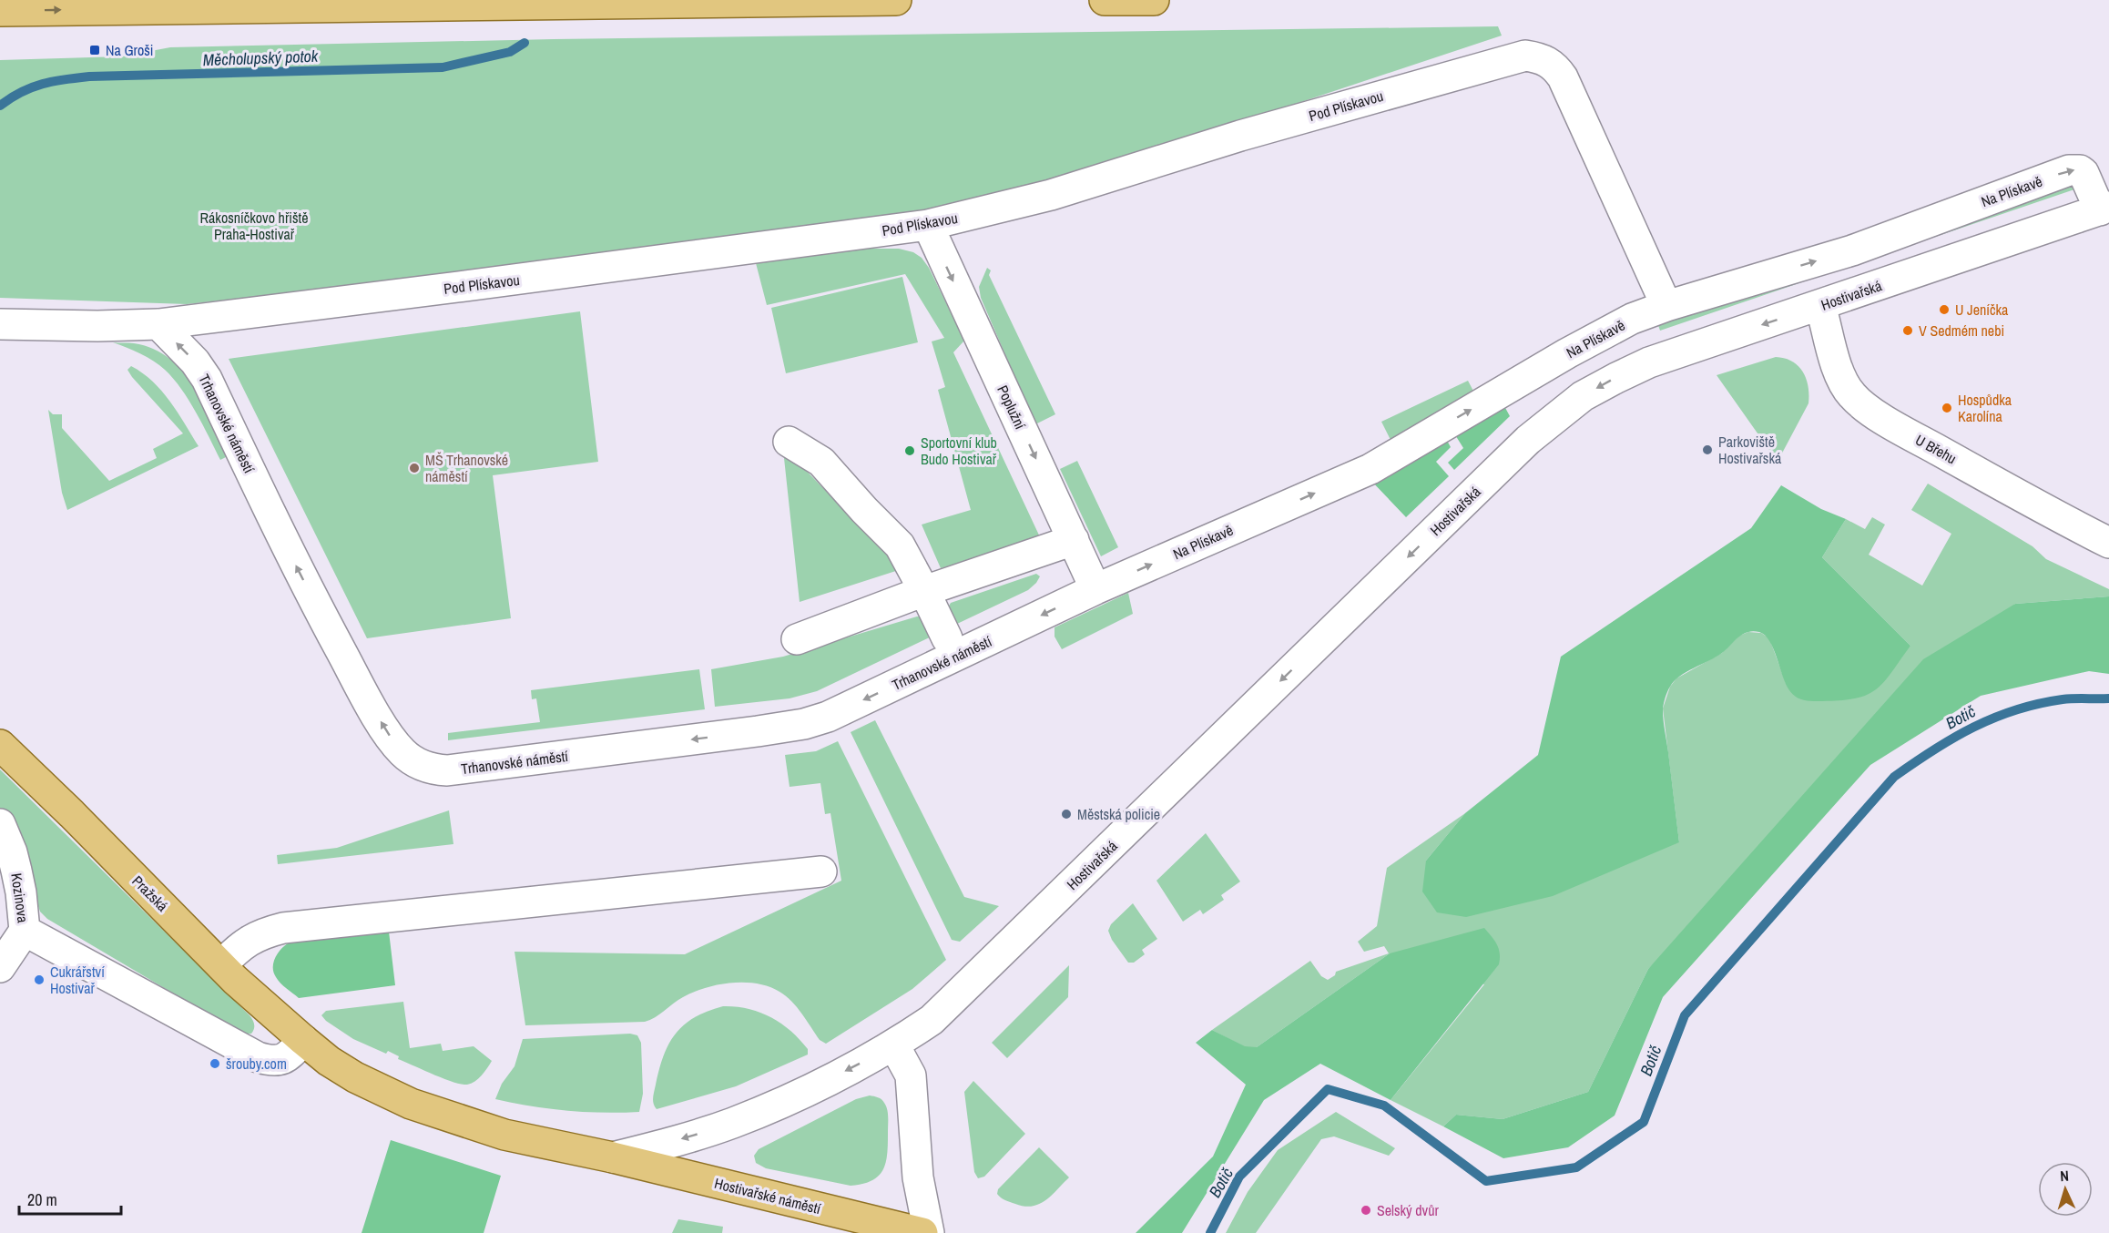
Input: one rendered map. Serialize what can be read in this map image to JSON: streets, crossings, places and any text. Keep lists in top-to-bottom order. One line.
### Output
{"streets":{"main road":["Pražská","Hostivařské náměstí"],"street":["Pod Plískavou","Na Plískavě","Hostivařská","Poplužní","Trhanovské náměstí","U Břehu","Kozinova"]},"crossings":[["Pod Plískavou","Na Plískavě"],["Pod Plískavou","Poplužní"],["Pod Plískavou","Trhanovské náměstí"],["Na Plískavě","Hostivařská"],["Na Plískavě","Poplužní"],["Na Plískavě","Trhanovské náměstí"],["Hostivařská","U Břehu"],["Hostivařská","Hostivařské náměstí"],["Poplužní","Trhanovské náměstí"],["Pražská","Hostivařské náměstí"]],"one_way":["Na Plískavě","Hostivařská"],"water":["Měcholupský potok","Botič"],"parks":["Rákosníčkovo hřiště Praha-Hostivař"],"places":{"transit":["Na Groši"],"other":["U Jeníčka","V Sedmém nebi","Hospůdka Karolína","Parkoviště Hostivařská","Sportovní klub Budo Hostivař","MŠ Trhanovské náměstí","Městská policie","Cukrářství Hostivař","šrouby.com","Selský dvůr"]},"scale_bar":"20 m","north":"top"}
